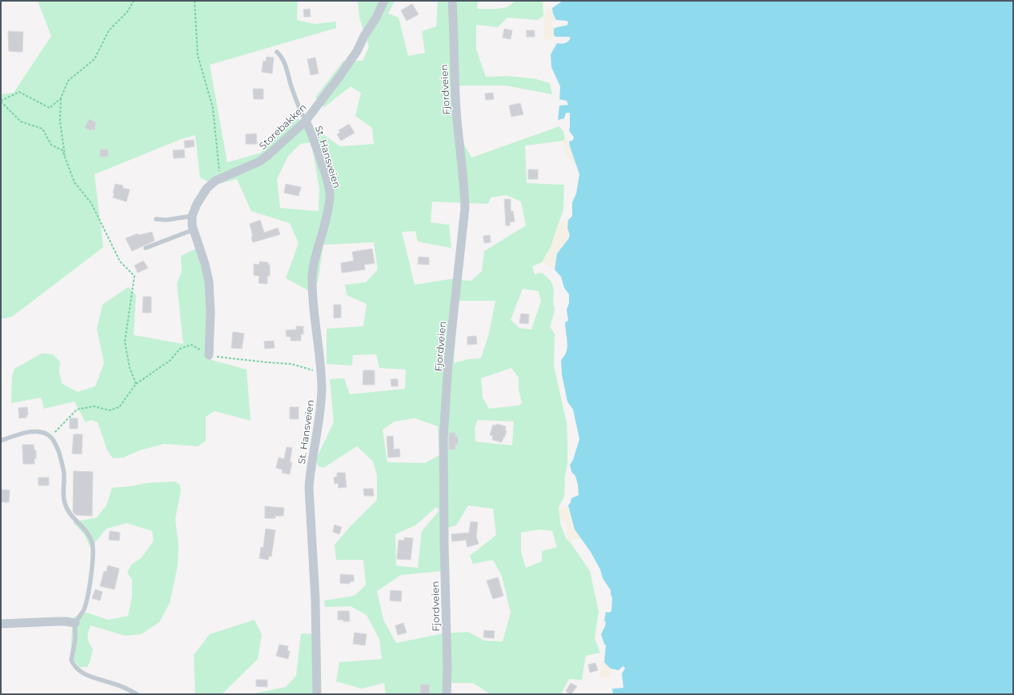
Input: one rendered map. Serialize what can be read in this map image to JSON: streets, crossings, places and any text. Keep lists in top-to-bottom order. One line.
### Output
{"streets":{"street":["Fjordveien","Storebakken","St. Hansveien"]},"crossings":[["Storebakken","St. Hansveien"]]}
